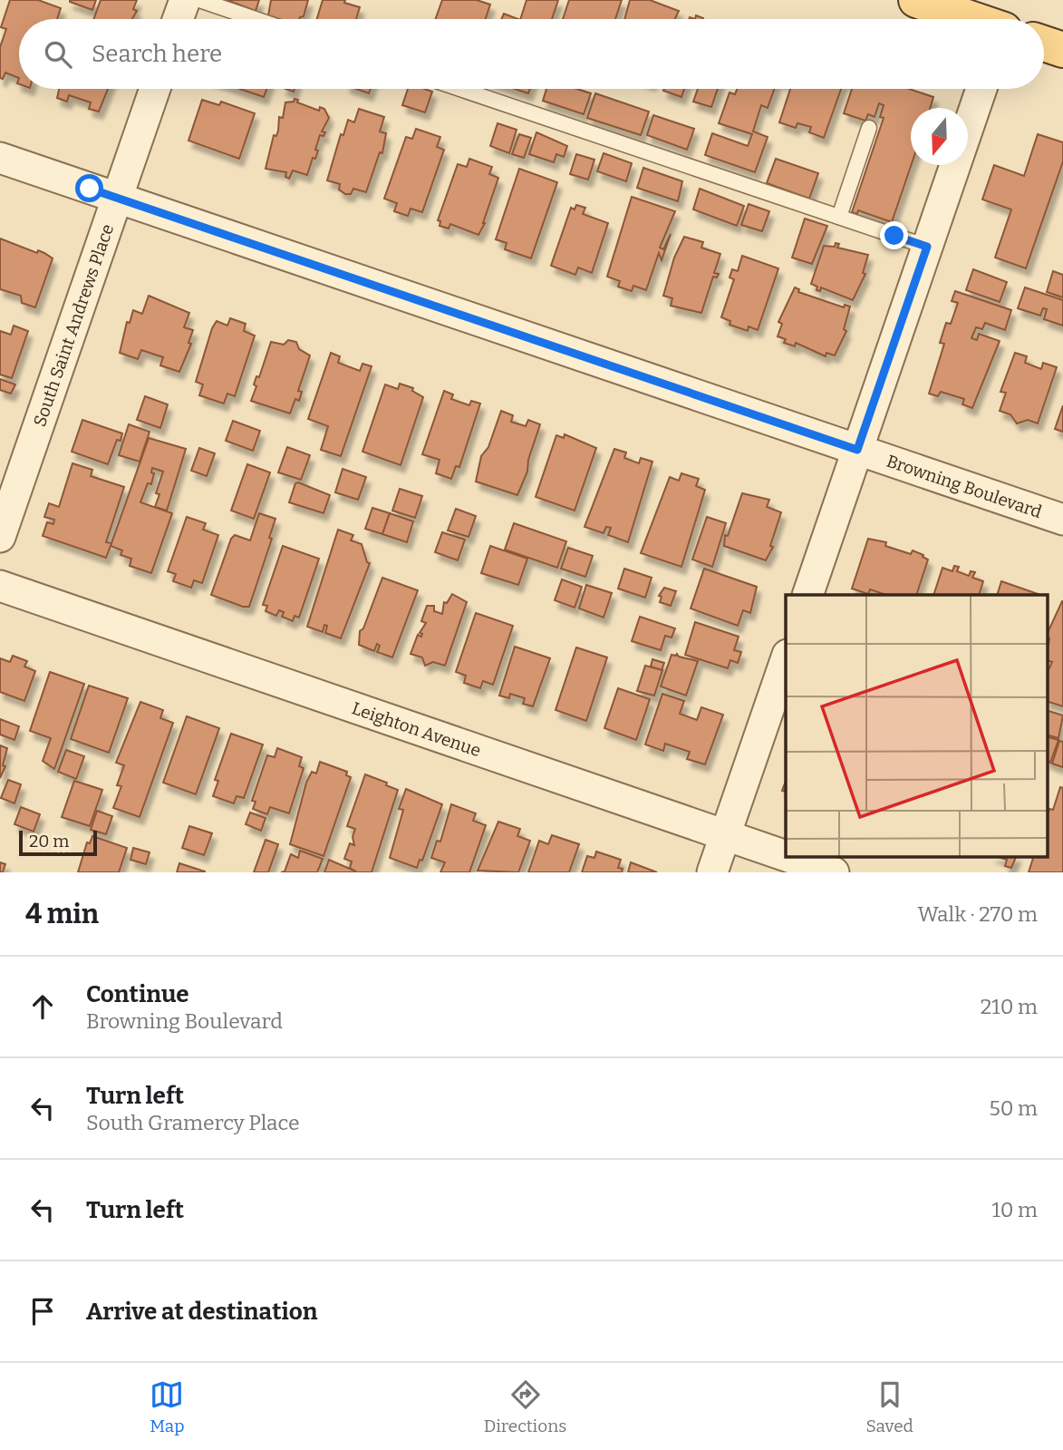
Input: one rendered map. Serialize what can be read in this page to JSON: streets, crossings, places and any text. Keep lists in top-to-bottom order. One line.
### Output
{"streets":{"street":["South Saint Andrews Place","Browning Boulevard","Leighton Avenue"]},"crossings":[["South Saint Andrews Place","Browning Boulevard"]],"scale_bar":"20 m","north":"bottom","page":{"search":"Search here","scale":"20 m","heading":["4 min","Walk · 270 m"],"list":[["Continue","Browning Boulevard","210 m"],["Turn left","South Gramercy Place","50 m"],["Turn left","10 m"],"Arrive at destination"],"nav":["Map","Directions","Saved"]}}
